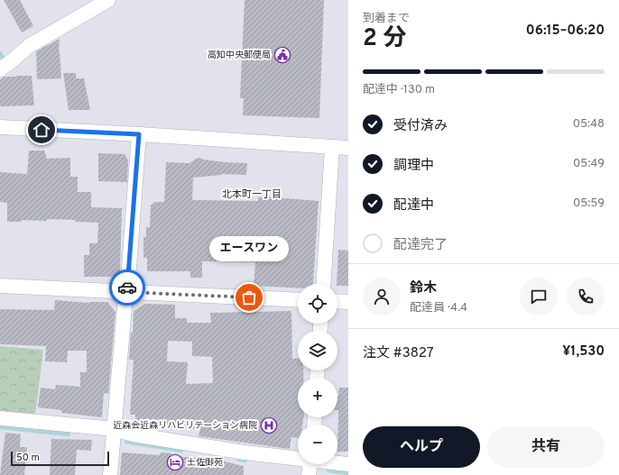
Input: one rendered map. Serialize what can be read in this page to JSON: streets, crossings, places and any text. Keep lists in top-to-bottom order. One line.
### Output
{"districts":["北本町一丁目"],"places":{"public building":["高知中央郵便局"],"other":["エースワン"],"hospital":["近森会近森リハビリテーション病院"],"hotel":["土佐御苑"]},"scale_bar":"50 m","page":{"heading":["2 分","到着まで","06:15–06:20"],"panel":["鈴木","配達員 · 4.4","注文 #3827","¥1,530"],"bar":"配達中 · 130 m","list":[["受付済み","05:48"],["調理中","05:49"],["配達中","05:59"],"配達完了"],"bubble":"エースワン","map_buttons":["+","−"],"buttons":["ヘルプ","共有"],"scale":"50 m"}}
